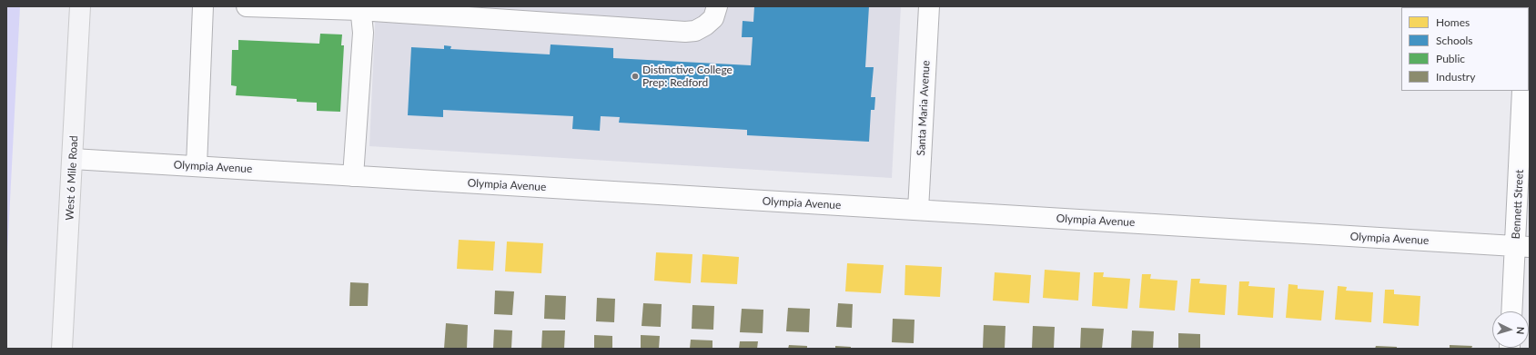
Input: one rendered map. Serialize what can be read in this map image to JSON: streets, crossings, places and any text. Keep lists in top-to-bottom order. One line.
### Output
{"streets":{"main road":["West 6 Mile Road"],"street":["Santa Maria Avenue","Olympia Avenue","Bennett Street"]},"crossings":[["Santa Maria Avenue","Olympia Avenue"],["Olympia Avenue","West 6 Mile Road"],["Olympia Avenue","Bennett Street"]],"places":["Distinctive College Prep: Redford"],"legend":["Homes","Schools","Public","Industry"],"north":"right"}
